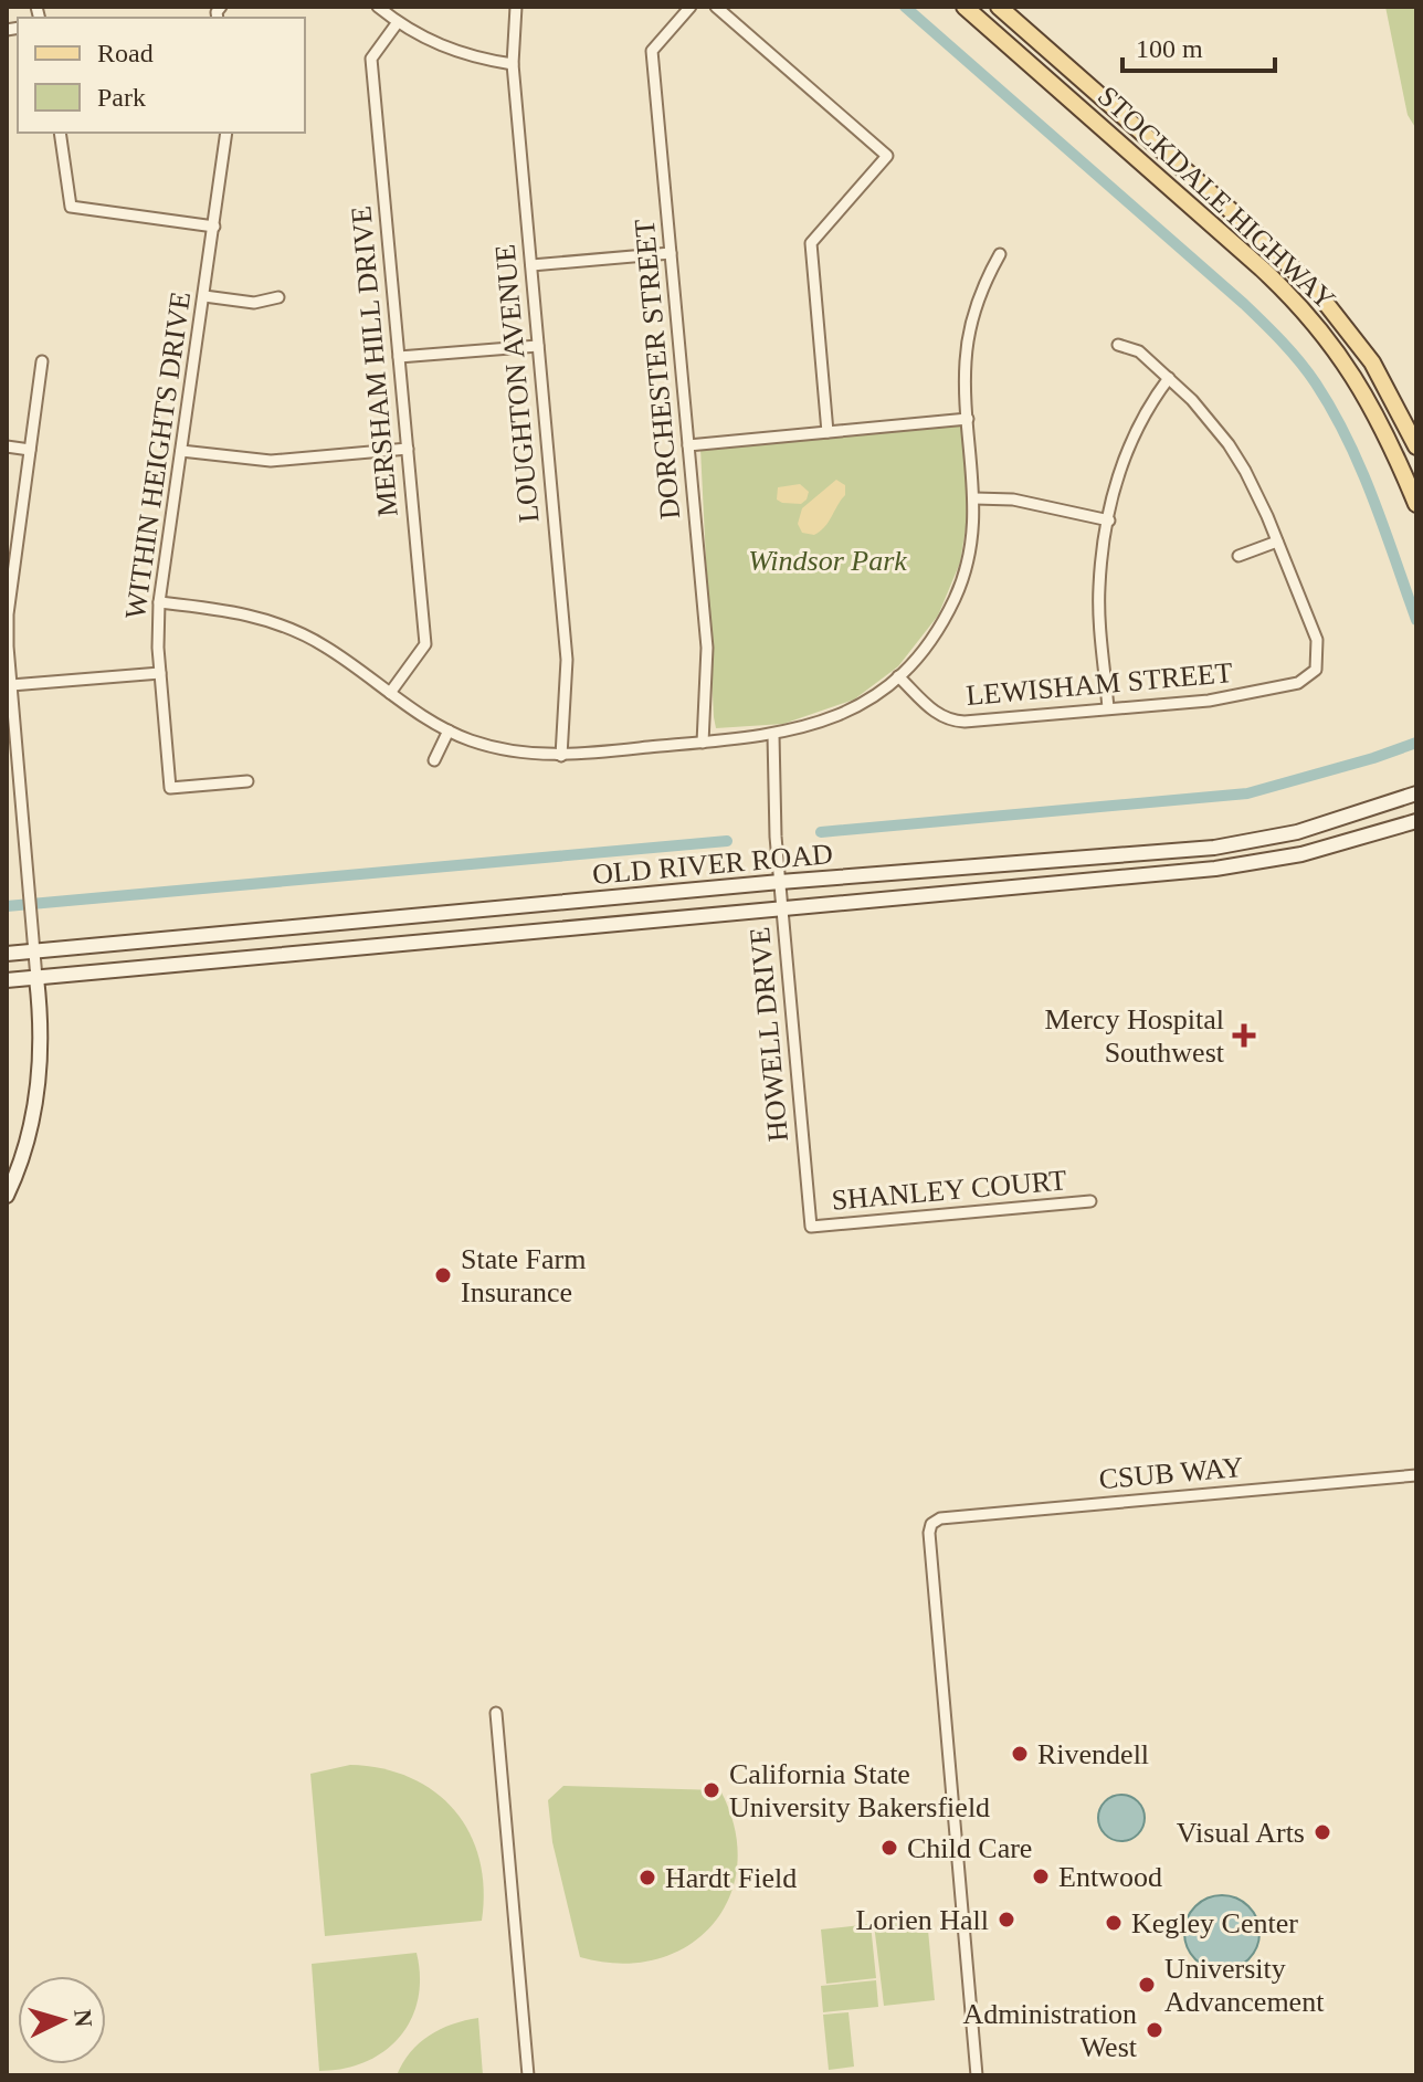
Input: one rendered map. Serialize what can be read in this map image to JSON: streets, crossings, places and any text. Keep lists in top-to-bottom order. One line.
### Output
{"streets":{"main road":["STOCKDALE HIGHWAY","OLD RIVER ROAD"],"street":["MERSHAM HILL DRIVE","DORCHESTER STREET","LOUGHTON AVENUE","WITHIN HEIGHTS DRIVE","LEWISHAM STREET","HOWELL DRIVE","SHANLEY COURT","CSUB WAY"]},"crossings":[["OLD RIVER ROAD","HOWELL DRIVE"],["HOWELL DRIVE","SHANLEY COURT"]],"parks":["Windsor Park"],"places":{"health":["Mercy Hospital Southwest"],"other":["State Farm Insurance","Rivendell","California State University Bakersfield","Visual Arts","Child Care","Entwood","Hardt Field","Lorien Hall","Kegley Center","University Advancement","Administration West"]},"legend":["Road","Park"],"scale_bar":"100 m","north":"right"}
